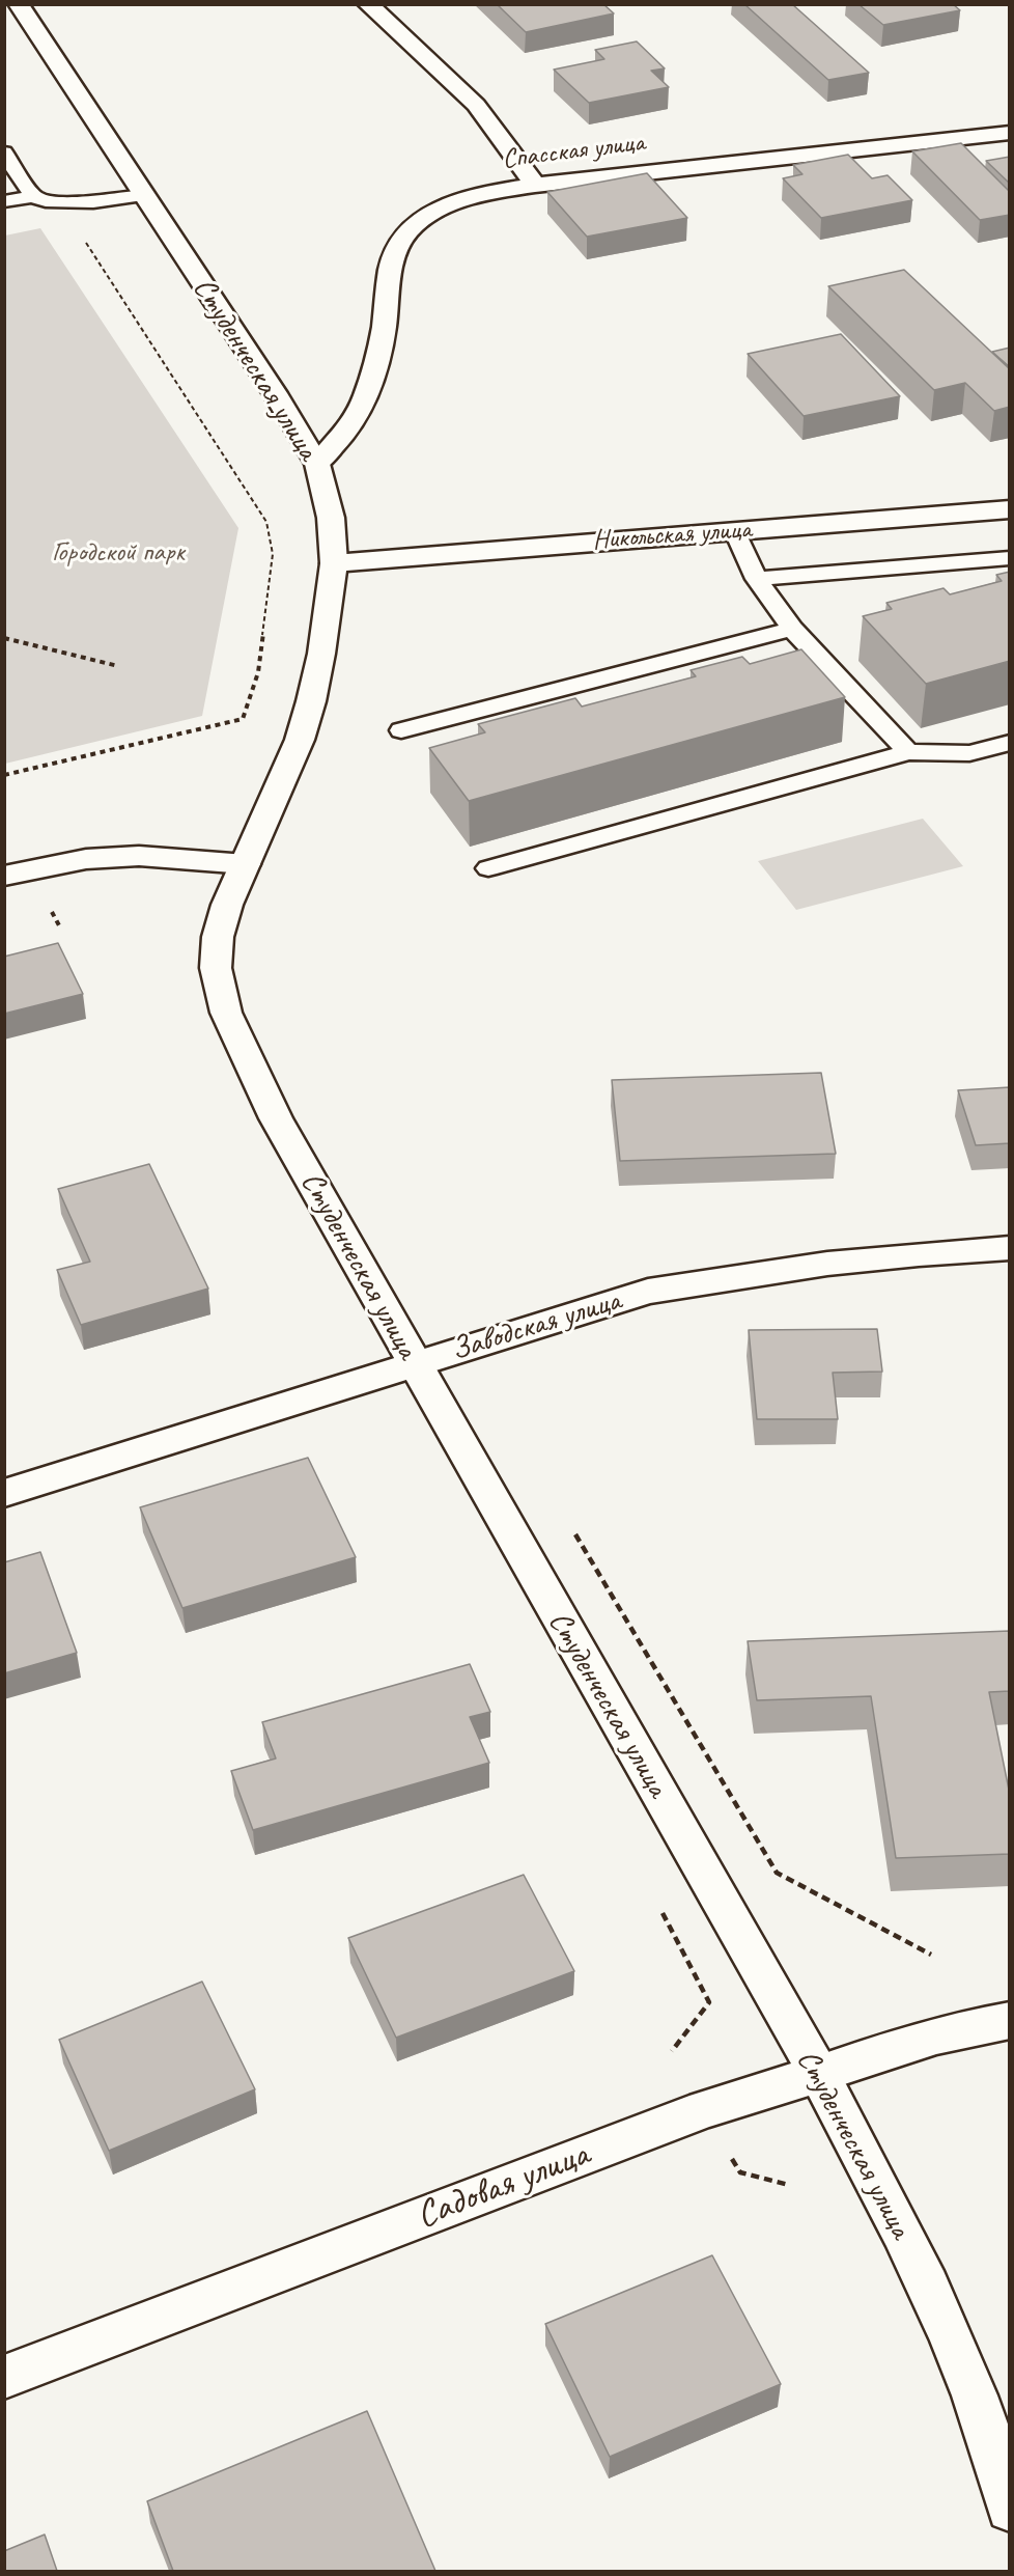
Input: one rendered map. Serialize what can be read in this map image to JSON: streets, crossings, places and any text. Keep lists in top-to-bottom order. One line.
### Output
{"streets":{"street":["Спасская улица","Студенческая улица","Никольская улица","Заводская улица","Садовая улица"]},"crossings":[["Спасская улица","Студенческая улица"],["Студенческая улица","Никольская улица"],["Студенческая улица","Заводская улица"],["Студенческая улица","Садовая улица"]],"parks":["Городской парк"]}
